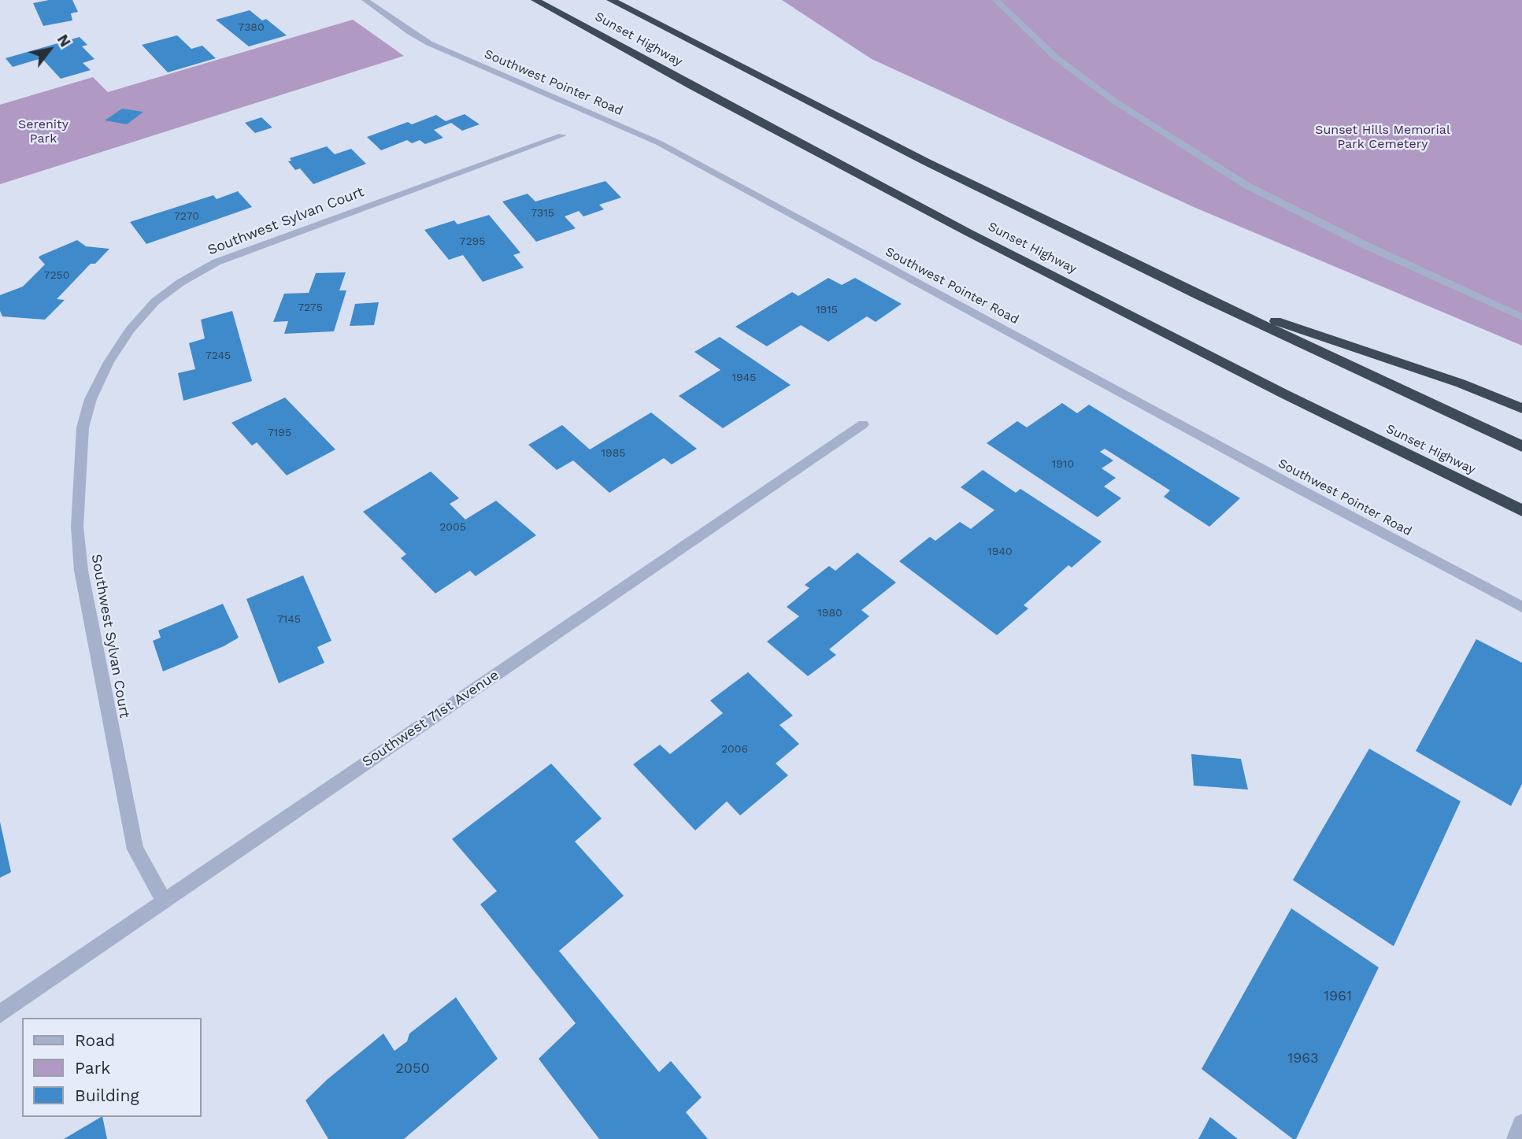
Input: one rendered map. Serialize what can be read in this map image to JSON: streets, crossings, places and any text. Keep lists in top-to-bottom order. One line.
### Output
{"streets":{"highway":["Sunset Highway"],"street":["Southwest Pointer Road","Southwest Sylvan Court","Southwest 71st Avenue"]},"crossings":[["Southwest Sylvan Court","Southwest 71st Avenue"]],"parks":["Serenity Park","Sunset Hills Memorial Park Cemetery"],"house_numbers":["7380","7315","7270","7295","7250","7275","1915","7245","1945","7195","1985","1910","2005","1940","1980","7145","2006","1961","1963","2050"],"legend":["Road","Park","Building"],"north":"top right"}
